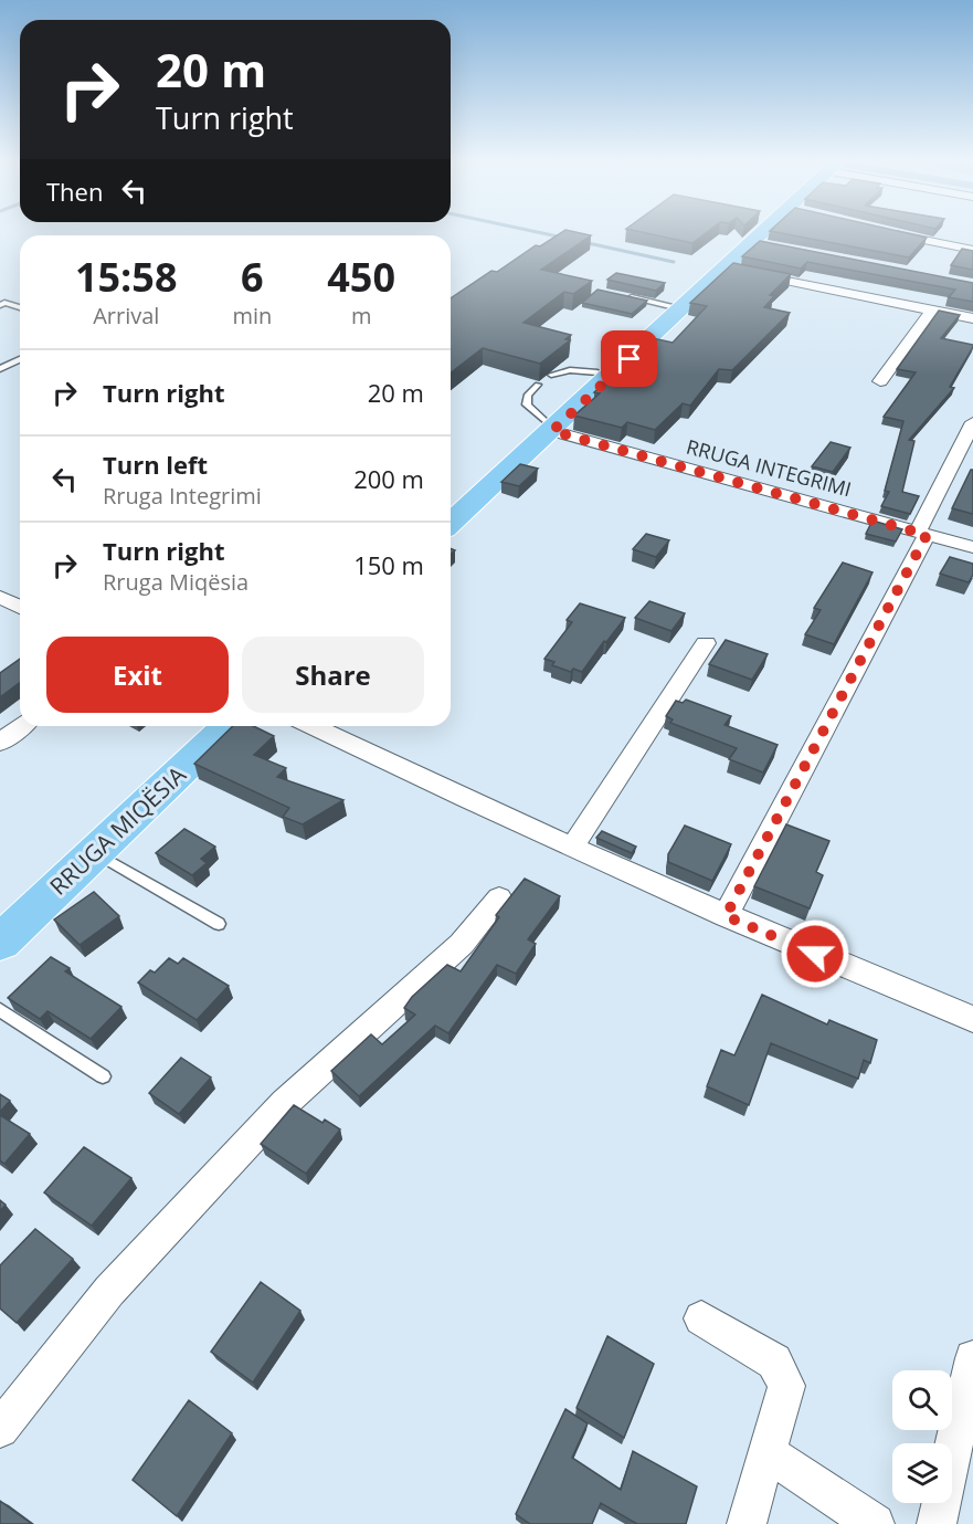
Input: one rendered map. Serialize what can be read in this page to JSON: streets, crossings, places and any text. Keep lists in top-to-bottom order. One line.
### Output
{"streets":{"main road":["RRUGA MIQËSIA"],"street":["RRUGA INTEGRIMI"]},"page":{"turn":["20 m","Turn right"],"then":"Then","eta":["15:58","Arrival","6","min","450","m"],"list":[{"name":"Turn right","value":"20 m"},{"name":"Turn left","note":"Rruga Integrimi","value":"200 m"},{"name":"Turn right","note":"Rruga Miqësia","value":"150 m"}],"buttons":["Exit","Share"]}}
